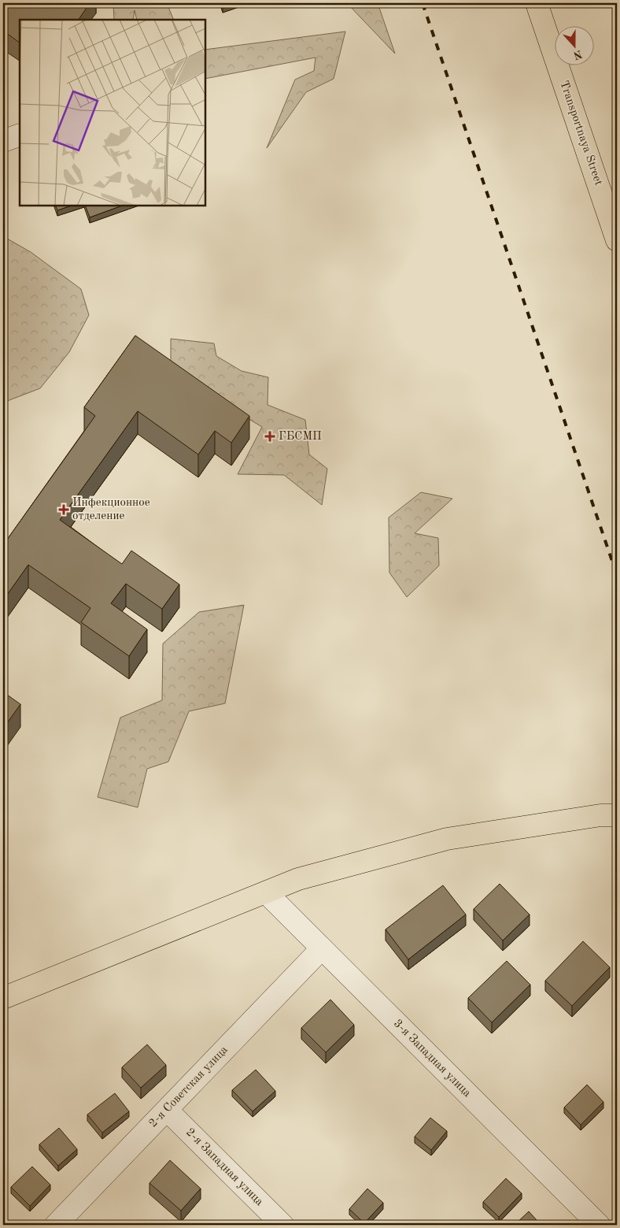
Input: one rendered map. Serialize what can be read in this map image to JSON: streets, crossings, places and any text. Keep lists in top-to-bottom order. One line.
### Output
{"streets":{"main road":["Transportnaya Street"],"street":["3-я Западная улица","2-я Советская улица","2-я Западная улица"]},"crossings":[["3-я Западная улица","2-я Советская улица"],["2-я Советская улица","2-я Западная улица"]],"places":{"health":["ГБСМП","Инфекционное отделение"]},"north":"bottom"}
